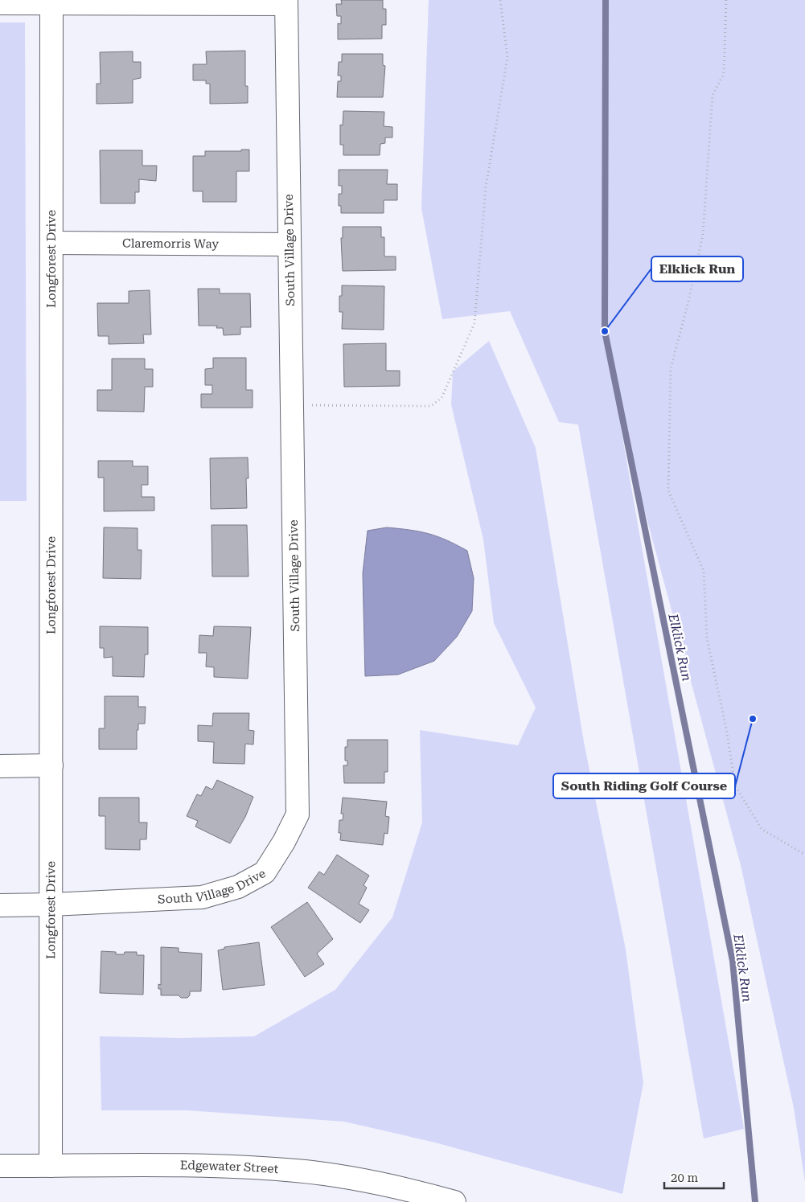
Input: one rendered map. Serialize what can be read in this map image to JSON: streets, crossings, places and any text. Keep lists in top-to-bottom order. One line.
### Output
{"streets":{"street":["Claremorris Way","South Village Drive","Longforest Drive","Edgewater Street"]},"crossings":[["Claremorris Way","South Village Drive"],["Claremorris Way","Longforest Drive"],["South Village Drive","Longforest Drive"],["Longforest Drive","Edgewater Street"]],"water":["Elklick Run"],"places":["Elklick Run","South Riding Golf Course"],"scale_bar":"20 m"}
